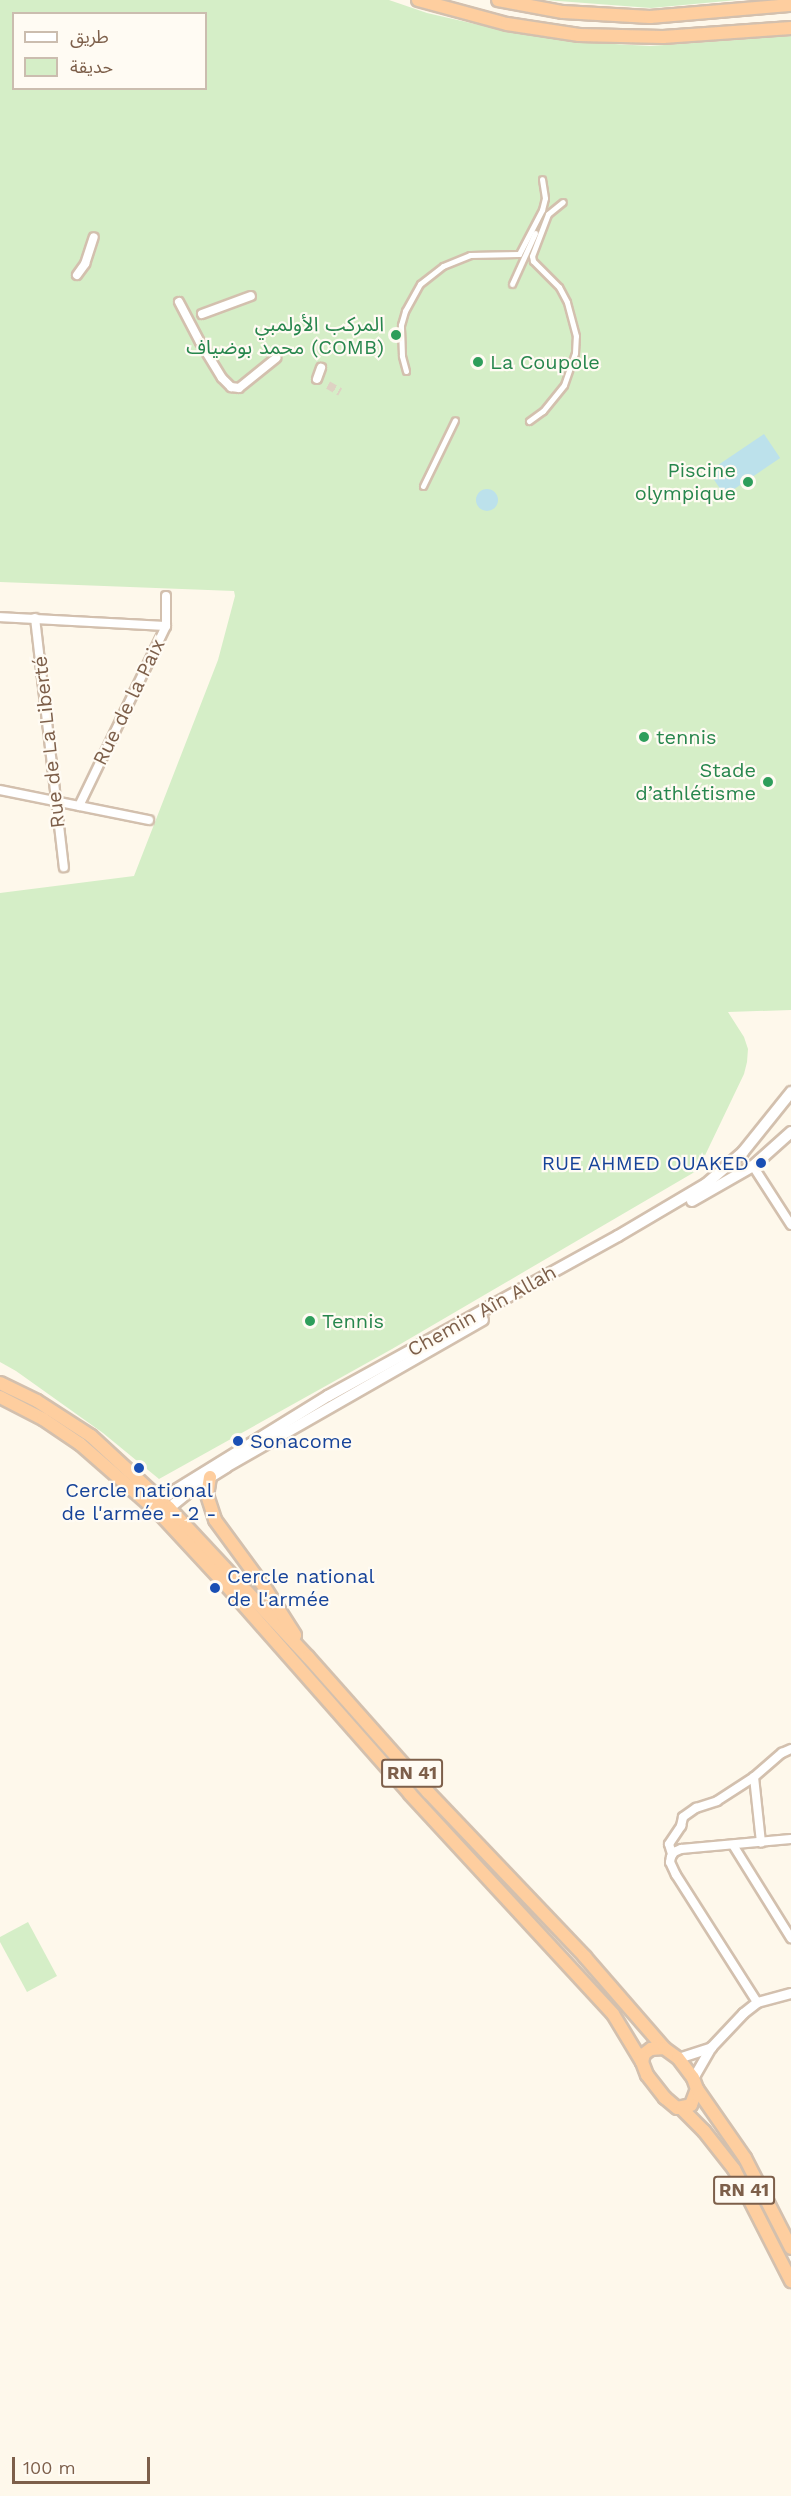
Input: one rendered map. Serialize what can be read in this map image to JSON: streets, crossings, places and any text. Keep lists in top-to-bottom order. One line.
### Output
{"streets":{"highway":["RN 41"],"main road":["Chemin Aîn Allah"],"street":["Rue de la Paix","Rue de La Liberté"]},"crossings":[["Chemin Aîn Allah","RN 41"]],"places":["المركب الأولمبي محمد بوضياف (COMB)","La Coupole","Piscine olympique","tennis","Stade d’athlétisme","RUE AHMED OUAKED","Tennis","Sonacome","Cercle national de l'armée - 2 -","Cercle national de l'armée"],"legend":["طريق","حديقة"],"scale_bar":"100 m"}
